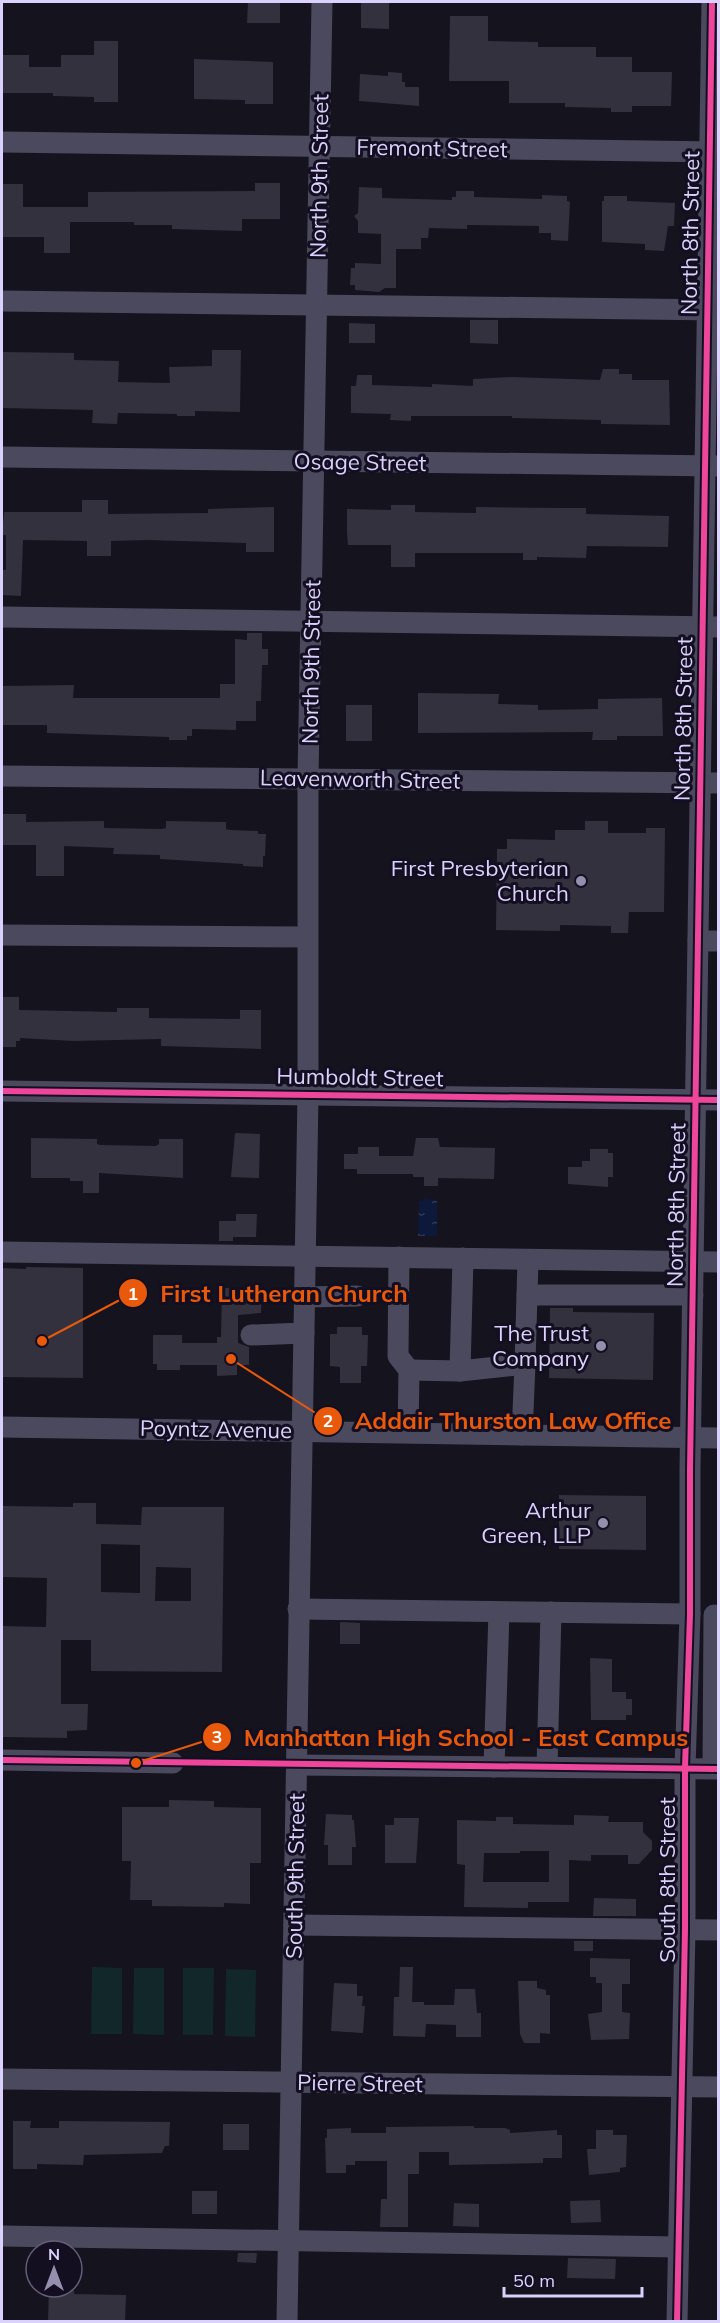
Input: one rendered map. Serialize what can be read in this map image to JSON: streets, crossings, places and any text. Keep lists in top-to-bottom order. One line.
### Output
{"streets":{"street":["Fremont Street","North 9th Street","North 8th Street","Osage Street","Leavenworth Street","Humboldt Street","Poyntz Avenue","South 9th Street","South 8th Street","Pierre Street"]},"crossings":[["Fremont Street","North 9th Street"],["Fremont Street","North 8th Street"],["North 9th Street","Osage Street"],["North 9th Street","Leavenworth Street"],["North 9th Street","Humboldt Street"],["North 9th Street","Poyntz Avenue"],["North 9th Street","South 9th Street"],["North 8th Street","Osage Street"],["North 8th Street","Leavenworth Street"],["North 8th Street","Humboldt Street"],["North 8th Street","Poyntz Avenue"],["North 8th Street","South 8th Street"],["Poyntz Avenue","South 9th Street"],["Poyntz Avenue","South 8th Street"],["South 9th Street","Pierre Street"],["South 8th Street","Pierre Street"]],"places":["First Presbyterian Church","First Lutheran Church","The Trust Company","Addair Thurston Law Office","Arthur Green, LLP","Manhattan High School - East Campus"],"scale_bar":"50 m","north":"top"}
